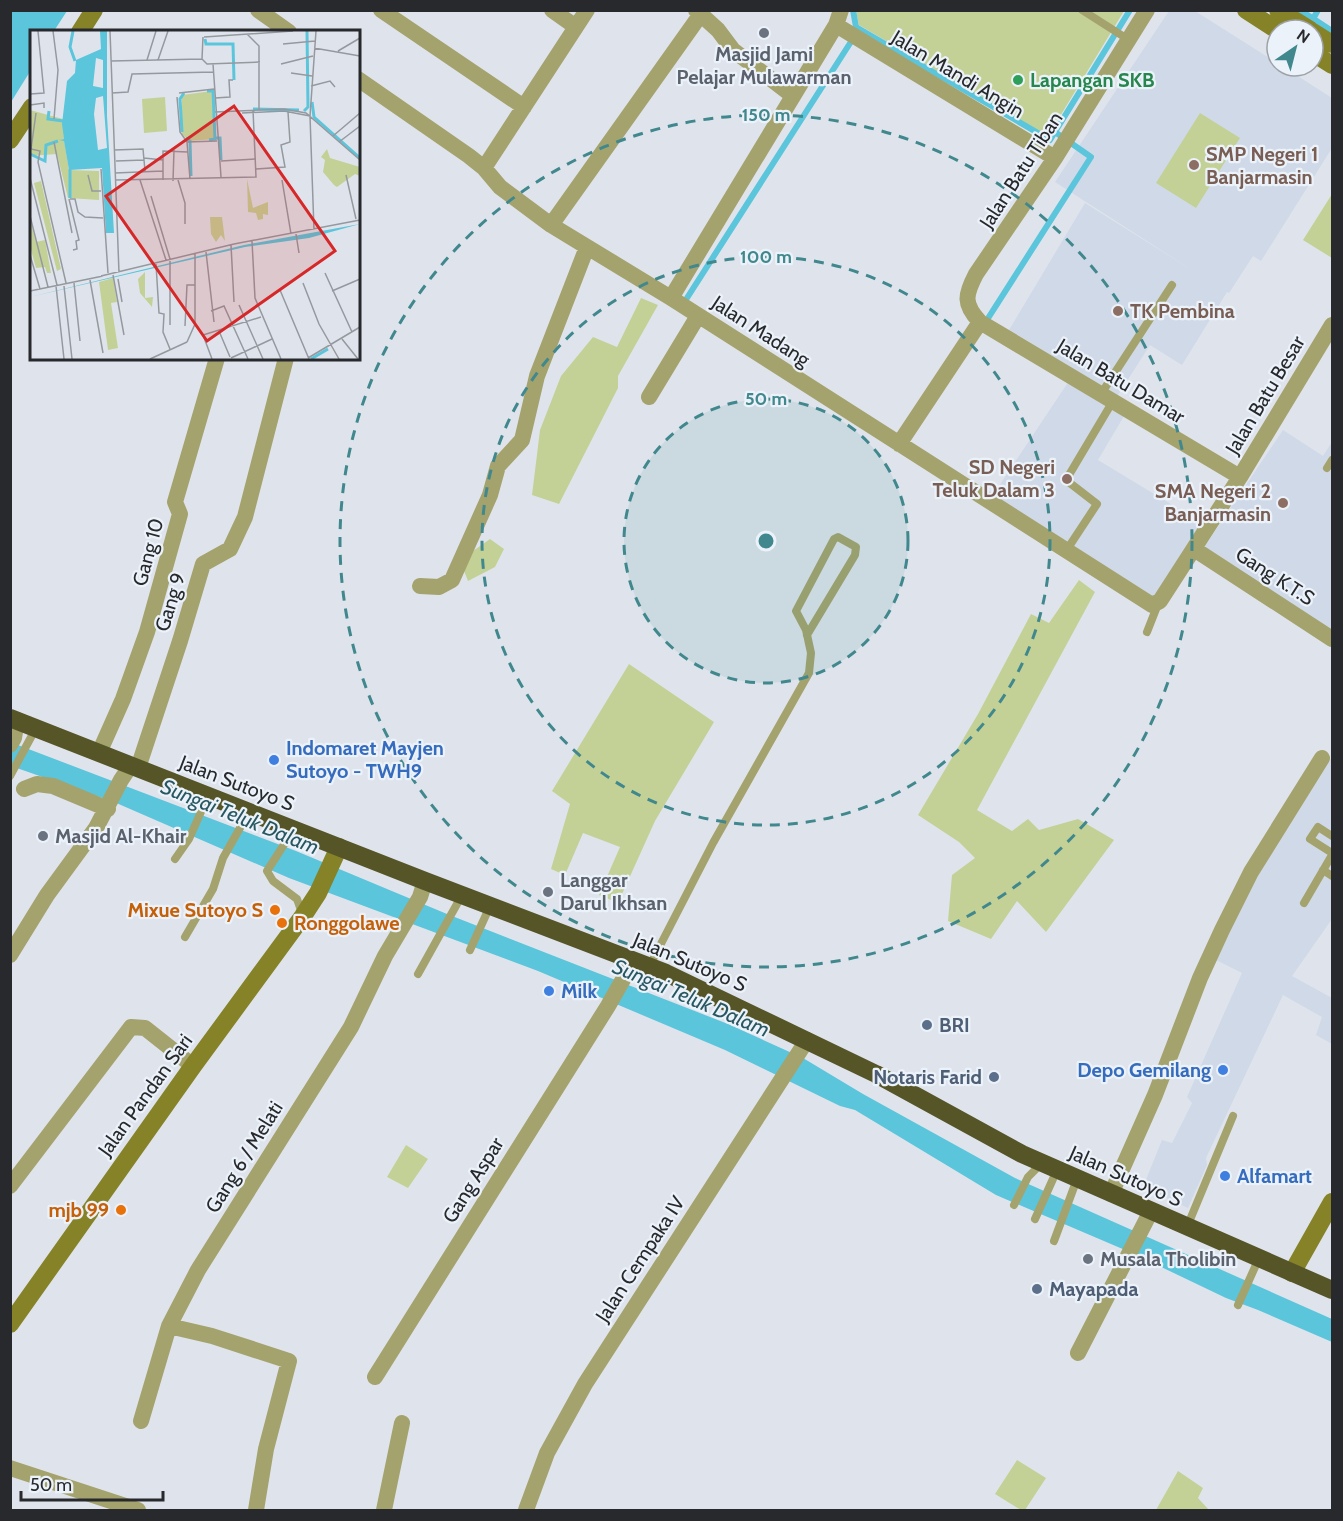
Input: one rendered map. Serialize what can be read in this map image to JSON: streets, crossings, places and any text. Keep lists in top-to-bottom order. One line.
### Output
{"streets":{"highway":["Jalan Sutoyo S"],"street":["Jalan Mandi Angin","Jalan Batu Tiban","Jalan Madang","Jalan Batu Damar","Jalan Batu Besar","Gang 10","Gang K.T.S","Gang 9","Jalan Pandan Sari","Gang 6 / Melati","Gang Aspar","Jalan Cempaka IV"]},"crossings":[["Jalan Mandi Angin","Jalan Batu Tiban"],["Jalan Mandi Angin","Jalan Madang"],["Jalan Batu Tiban","Jalan Batu Damar"],["Jalan Madang","Jalan Batu Besar"],["Jalan Batu Damar","Jalan Batu Besar"],["Jalan Batu Besar","Gang K.T.S"],["Gang 10","Jalan Sutoyo S"],["Gang 9","Jalan Sutoyo S"],["Jalan Sutoyo S","Jalan Pandan Sari"],["Jalan Sutoyo S","Gang 6 / Melati"],["Jalan Sutoyo S","Gang Aspar"],["Jalan Sutoyo S","Jalan Cempaka IV"]],"water":["Sungai Teluk Dalam"],"places":["Masjid Jami Pelajar Mulawarman","Lapangan SKB","SMP Negeri 1 Banjarmasin","TK Pembina","SD Negeri Teluk Dalam 3","SMA Negeri 2 Banjarmasin","Indomaret Mayjen Sutoyo - TWH9","Masjid Al-Khair","Langgar Darul Ikhsan","Mixue Sutoyo S","Ronggolawe","Milk","BRI","Depo Gemilang","Notaris Farid","Alfamart","mjb 99","Musala Tholibin","Mayapada"],"scale_bar":"50 m","north":"top right","rings":["150 m","100 m","50 m"]}
